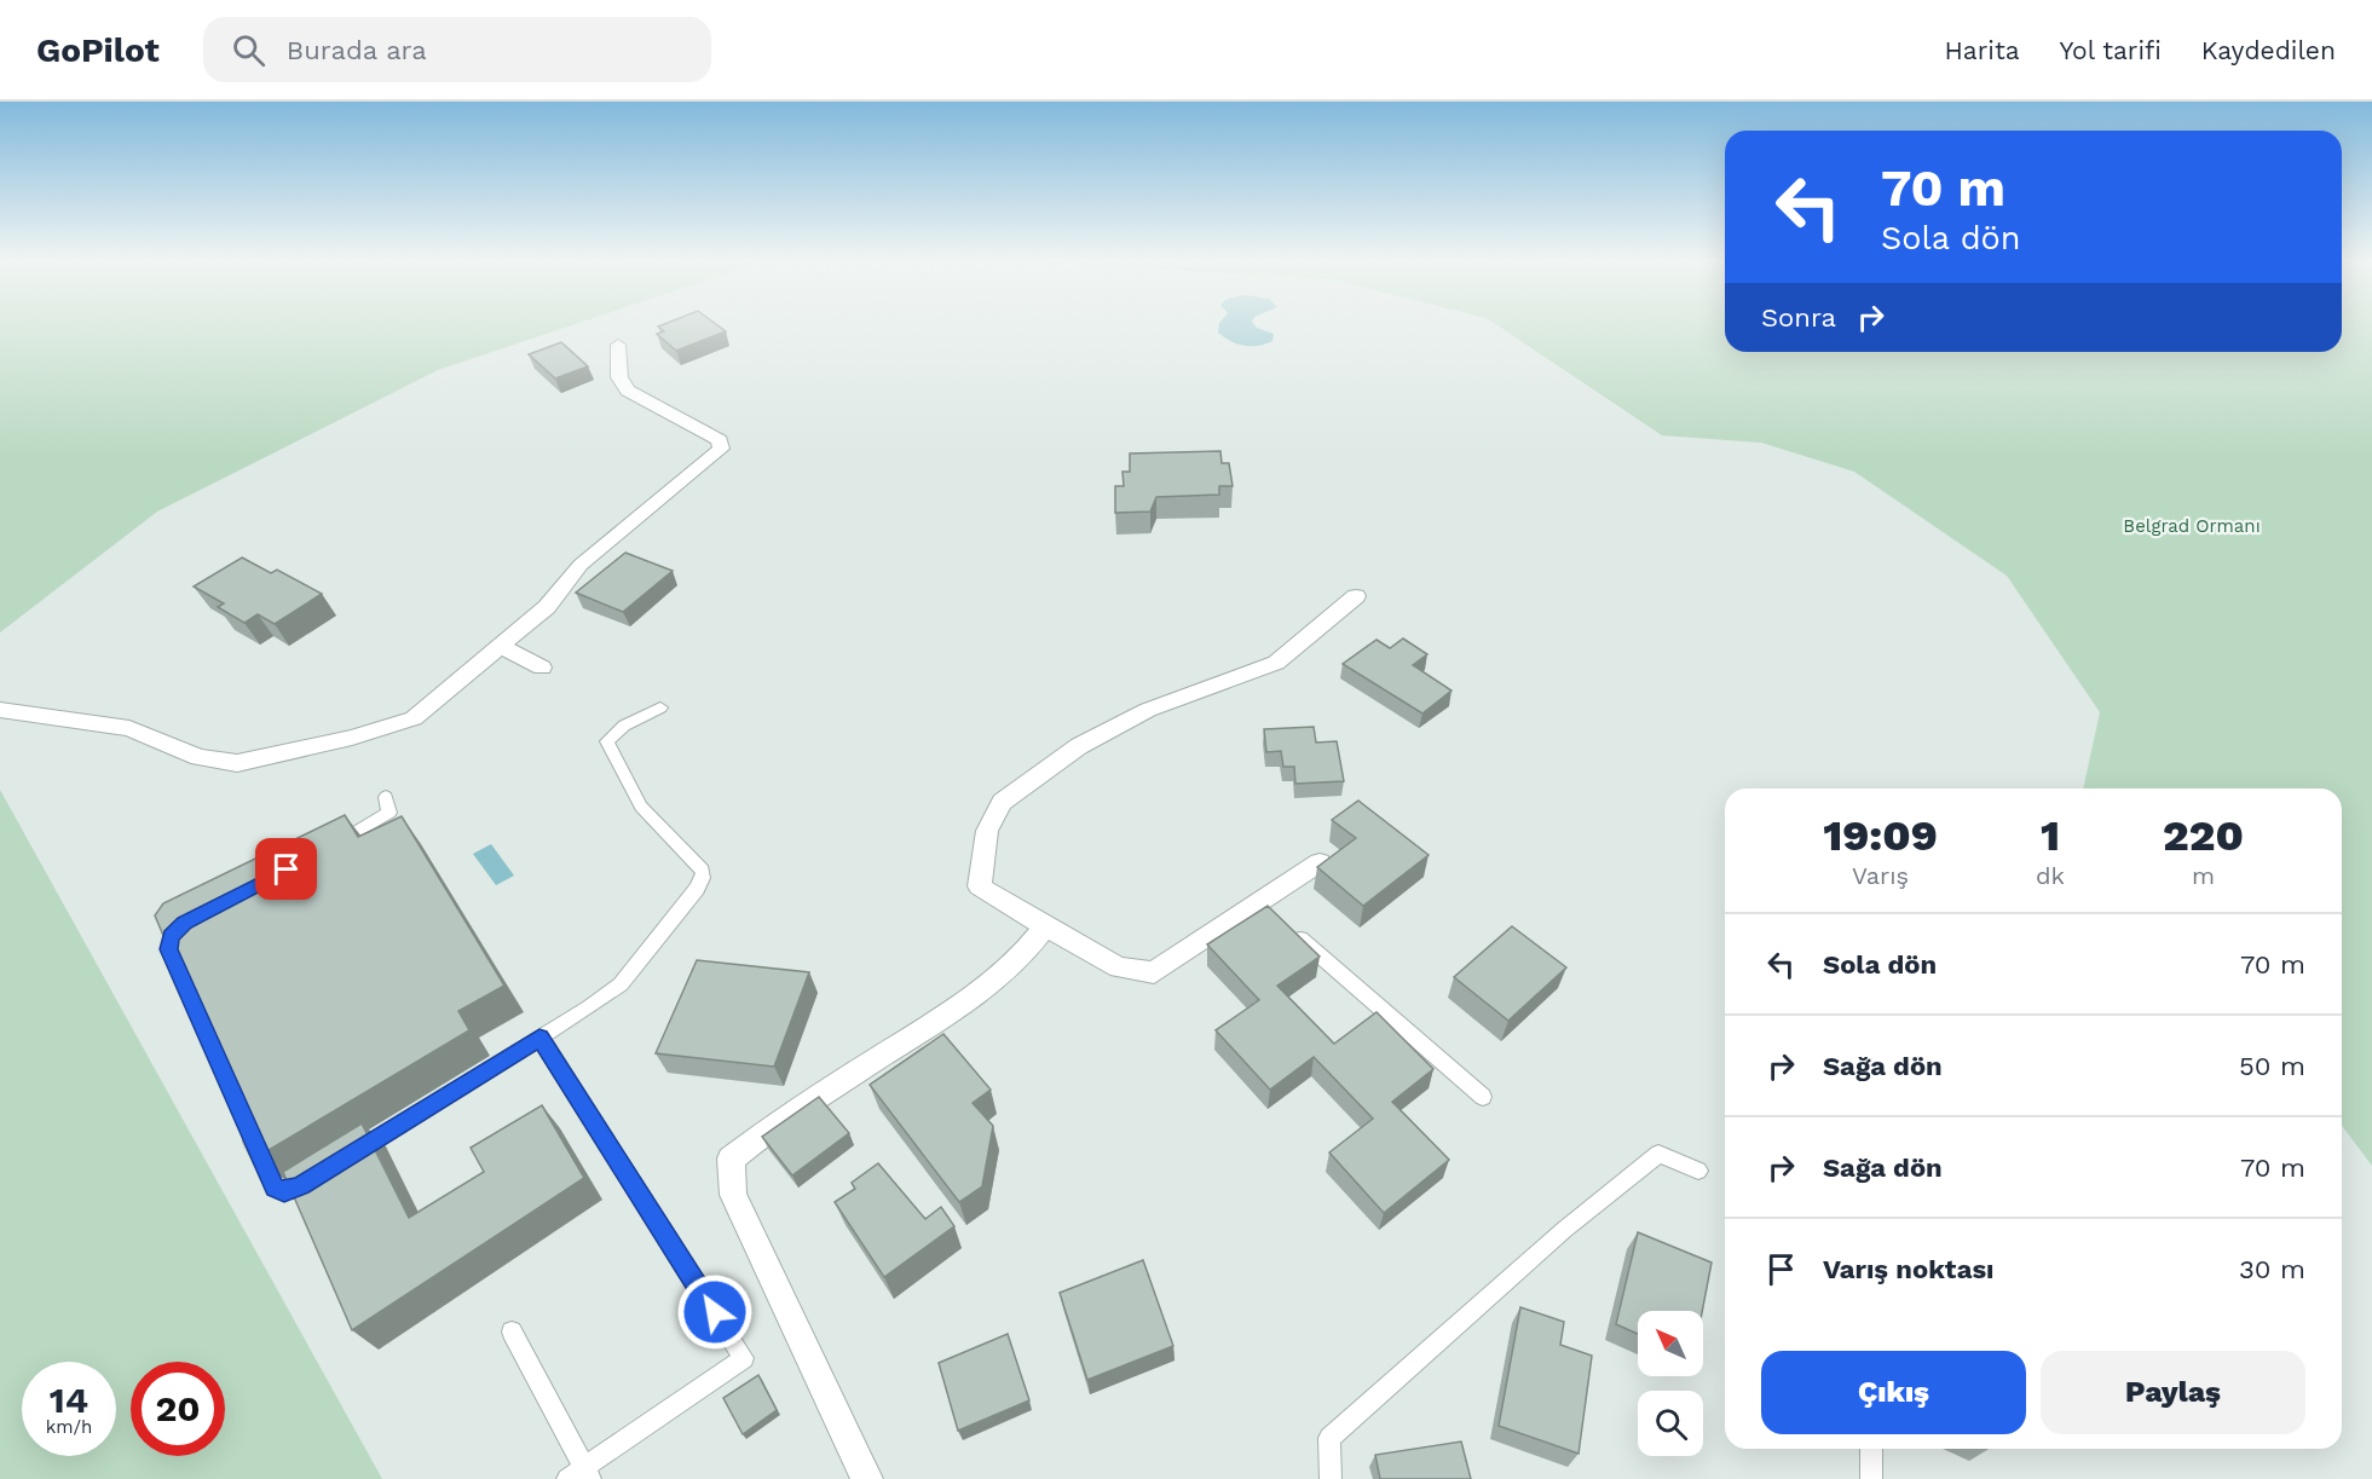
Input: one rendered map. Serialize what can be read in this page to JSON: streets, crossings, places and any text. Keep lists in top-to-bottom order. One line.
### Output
{"parks":["Belgrad Ormanı"],"north":"top left","page":{"header":"GoPilot","search":"Burada ara","nav":["Harita","Yol tarifi","Kaydedilen"],"turn":["70 m","Sola dön"],"then":"Sonra","eta":["19:09","Varış","1","dk","220","m"],"list":[{"name":"Sola dön","value":"70 m"},{"name":"Sağa dön","value":"50 m"},{"name":"Sağa dön","value":"70 m"},{"name":"Varış noktası","value":"30 m"}],"buttons":["Çıkış","Paylaş"],"speed":"14 km/h","limit":"20"}}
